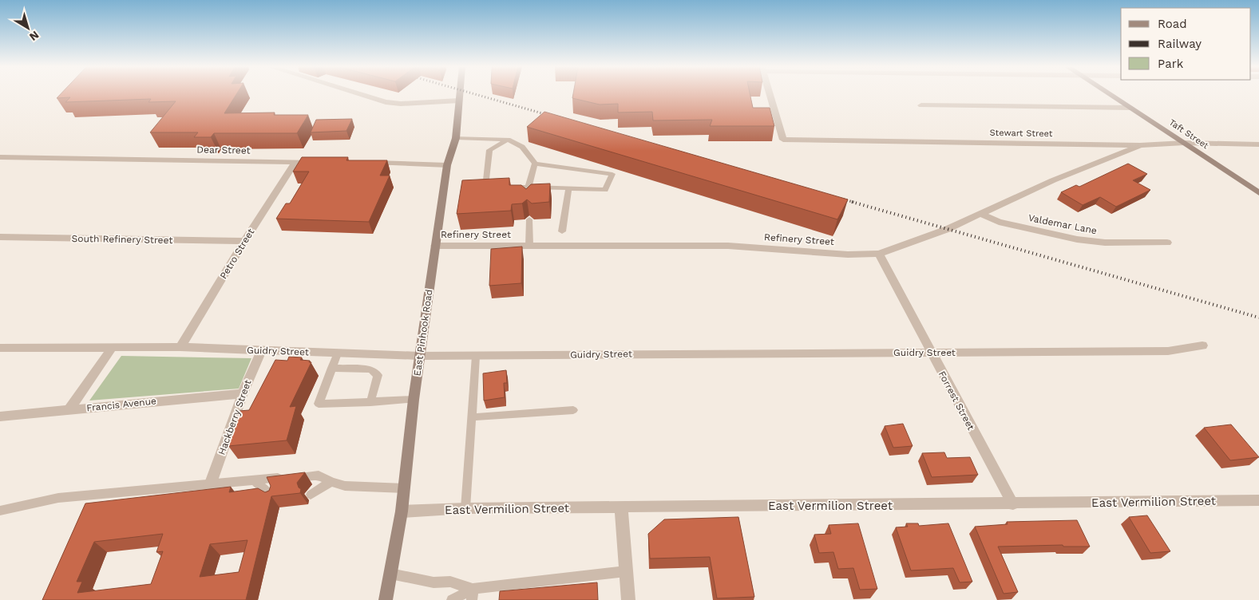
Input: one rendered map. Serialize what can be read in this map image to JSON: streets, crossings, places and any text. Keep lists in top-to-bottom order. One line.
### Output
{"streets":{"main road":["Taft Street","East Pinhook Road"],"street":["Stewart Street","Dear Street","Valdemar Lane","Refinery Street","South Refinery Street","Petro Street","Guidry Street","Forrest Street","Francis Avenue","Hackberry Street","East Vermilion Street"]},"crossings":[["Stewart Street","Taft Street"],["Stewart Street","Refinery Street"],["Dear Street","Petro Street"],["Valdemar Lane","Refinery Street"],["Refinery Street","East Pinhook Road"],["Refinery Street","Forrest Street"],["South Refinery Street","Petro Street"],["Petro Street","Guidry Street"],["East Pinhook Road","Guidry Street"],["East Pinhook Road","East Vermilion Street"],["Guidry Street","Forrest Street"],["Guidry Street","Hackberry Street"],["Forrest Street","East Vermilion Street"],["Francis Avenue","Hackberry Street"]],"legend":["Road","Railway","Park"],"north":"bottom right"}
